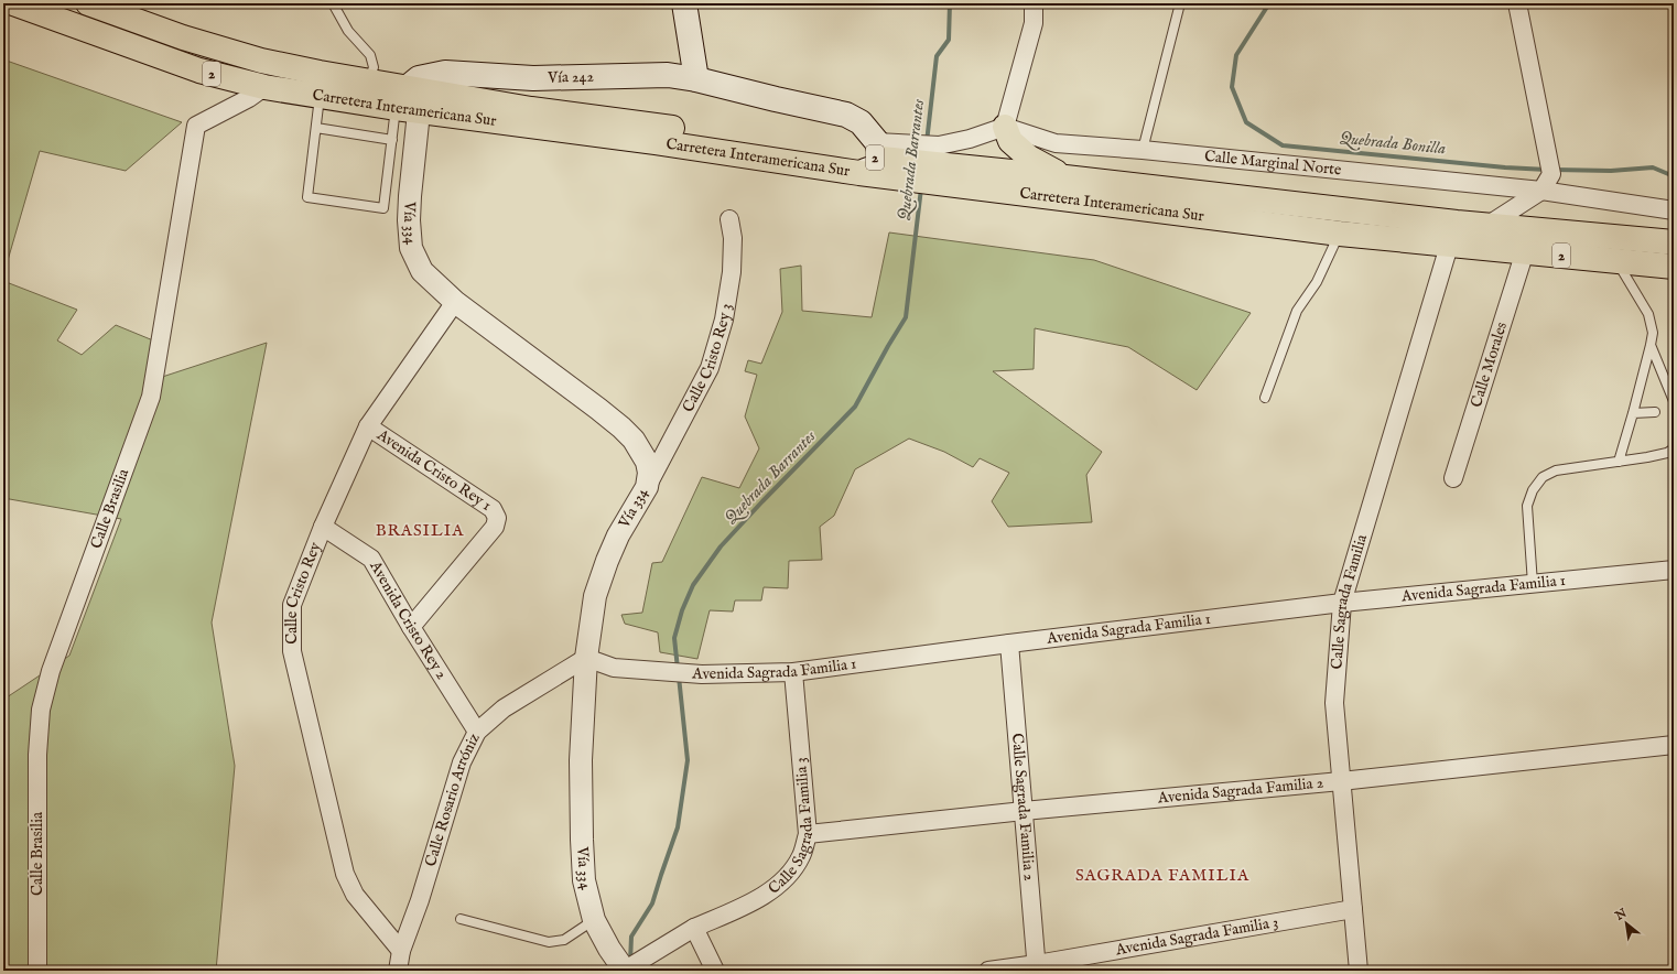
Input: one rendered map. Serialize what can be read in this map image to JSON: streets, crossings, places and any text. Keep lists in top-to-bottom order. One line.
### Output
{"streets":{"highway":["2","Carretera Interamericana Sur"],"main road":["Vía 242"],"street":["Calle Marginal Norte","Vía 334","Calle Cristo Rey 3","Calle Morales","Avenida Cristo Rey 1","Calle Brasilia","Avenida Sagrada Familia 1","Calle Cristo Rey","Calle Sagrada Familia","Avenida Cristo Rey 2","Avenida Sagrada Familia 2","Calle Rosario Arróniz","Calle Sagrada Familia 2","Calle Sagrada Familia 3","Avenida Sagrada Familia 3"]},"crossings":[["Vía 242","Carretera Interamericana Sur"],["Vía 242","Vía 334"],["Carretera Interamericana Sur","Vía 334"],["Carretera Interamericana Sur","Calle Morales"],["Carretera Interamericana Sur","Calle Brasilia"],["Carretera Interamericana Sur","Calle Sagrada Familia"],["Vía 334","Calle Cristo Rey 3"],["Vía 334","Avenida Sagrada Familia 1"],["Vía 334","Calle Cristo Rey"],["Vía 334","Calle Rosario Arróniz"],["Vía 334","Calle Sagrada Familia 3"],["Avenida Cristo Rey 1","Calle Cristo Rey"],["Avenida Cristo Rey 1","Avenida Cristo Rey 2"],["Avenida Sagrada Familia 1","Calle Sagrada Familia"],["Avenida Sagrada Familia 1","Calle Rosario Arróniz"],["Avenida Sagrada Familia 1","Calle Sagrada Familia 2"],["Avenida Sagrada Familia 1","Calle Sagrada Familia 3"],["Calle Cristo Rey","Avenida Cristo Rey 2"],["Calle Cristo Rey","Calle Rosario Arróniz"],["Calle Sagrada Familia","Avenida Sagrada Familia 2"],["Calle Sagrada Familia","Avenida Sagrada Familia 3"],["Avenida Cristo Rey 2","Calle Rosario Arróniz"],["Avenida Sagrada Familia 2","Calle Sagrada Familia 2"],["Avenida Sagrada Familia 2","Calle Sagrada Familia 3"],["Calle Sagrada Familia 2","Avenida Sagrada Familia 3"]],"districts":["BRASILIA","SAGRADA FAMILIA"],"water":["Quebrada Bonilla","Quebrada Barrantes"],"north":"top left"}
